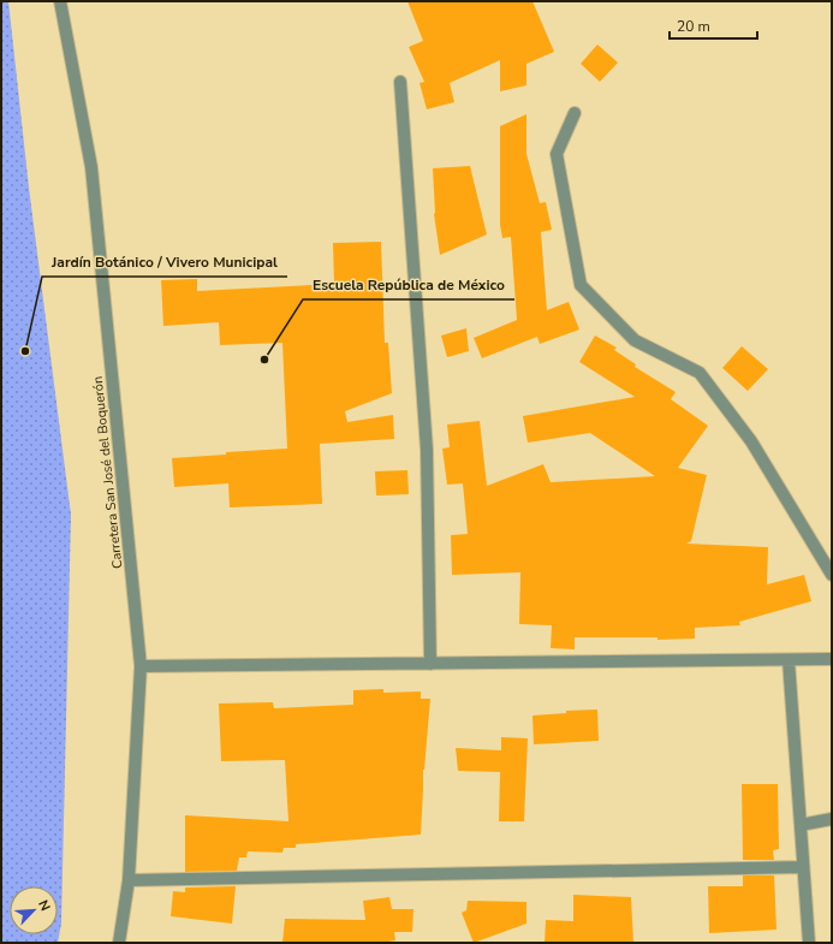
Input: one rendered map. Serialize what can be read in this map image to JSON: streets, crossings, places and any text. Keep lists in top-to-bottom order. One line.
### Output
{"streets":{"street":["Carretera San José del Boquerón"]},"places":["Jardín Botánico / Vivero Municipal","Escuela República de México"],"scale_bar":"20 m","north":"top right"}
